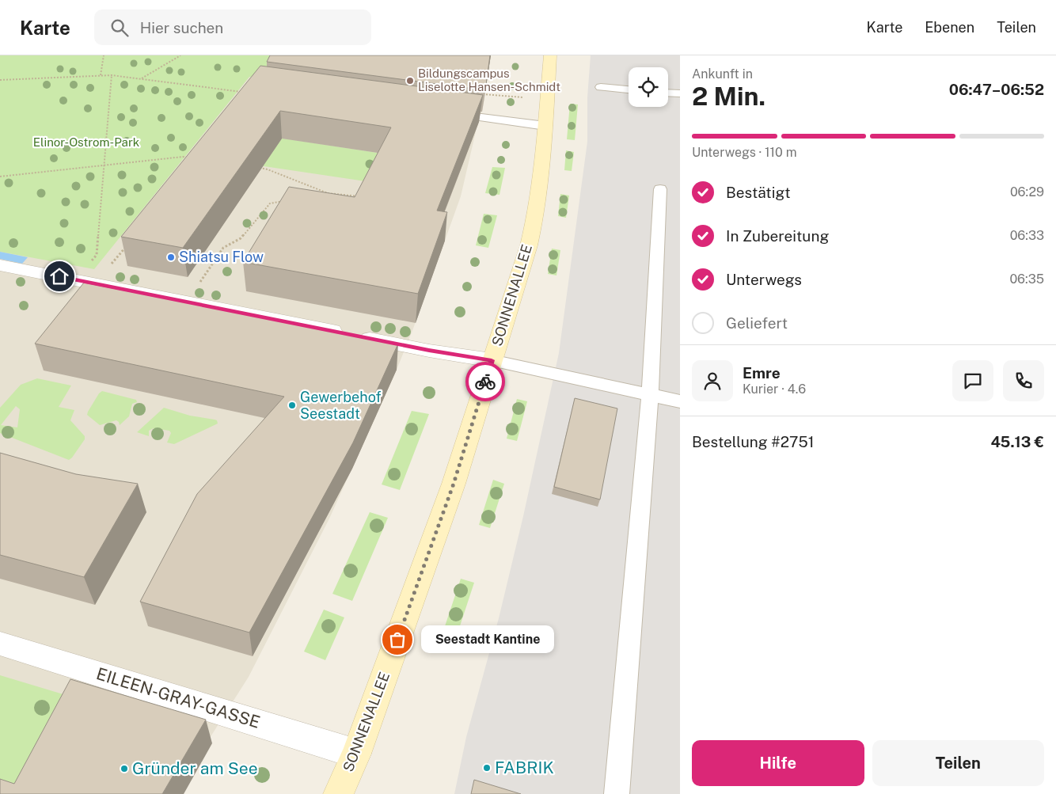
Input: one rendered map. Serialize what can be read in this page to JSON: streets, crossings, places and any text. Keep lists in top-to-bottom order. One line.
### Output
{"streets":{"street":["SONNENALLEE","EILEEN-GRAY-GASSE"]},"crossings":[["SONNENALLEE","EILEEN-GRAY-GASSE"]],"parks":["Elinor-Ostrom-Park"],"places":["Bildungscampus Liselotte Hansen-Schmidt","Shiatsu Flow","Gewerbehof Seestadt","Seestadt Kantine","FABRIK","Gründer am See"],"page":{"header":"Karte","search":"Hier suchen","nav":["Karte","Ebenen","Teilen"],"heading":["2 Min.","Ankunft in","06:47–06:52"],"panel":["Emre","Kurier · 4.6","Bestellung #2751","45.13 €"],"bar":"Unterwegs · 110 m","list":[["Bestätigt","06:29"],["In Zubereitung","06:33"],["Unterwegs","06:35"],"Geliefert"],"bubble":"Seestadt Kantine","buttons":["Hilfe","Teilen"]}}
